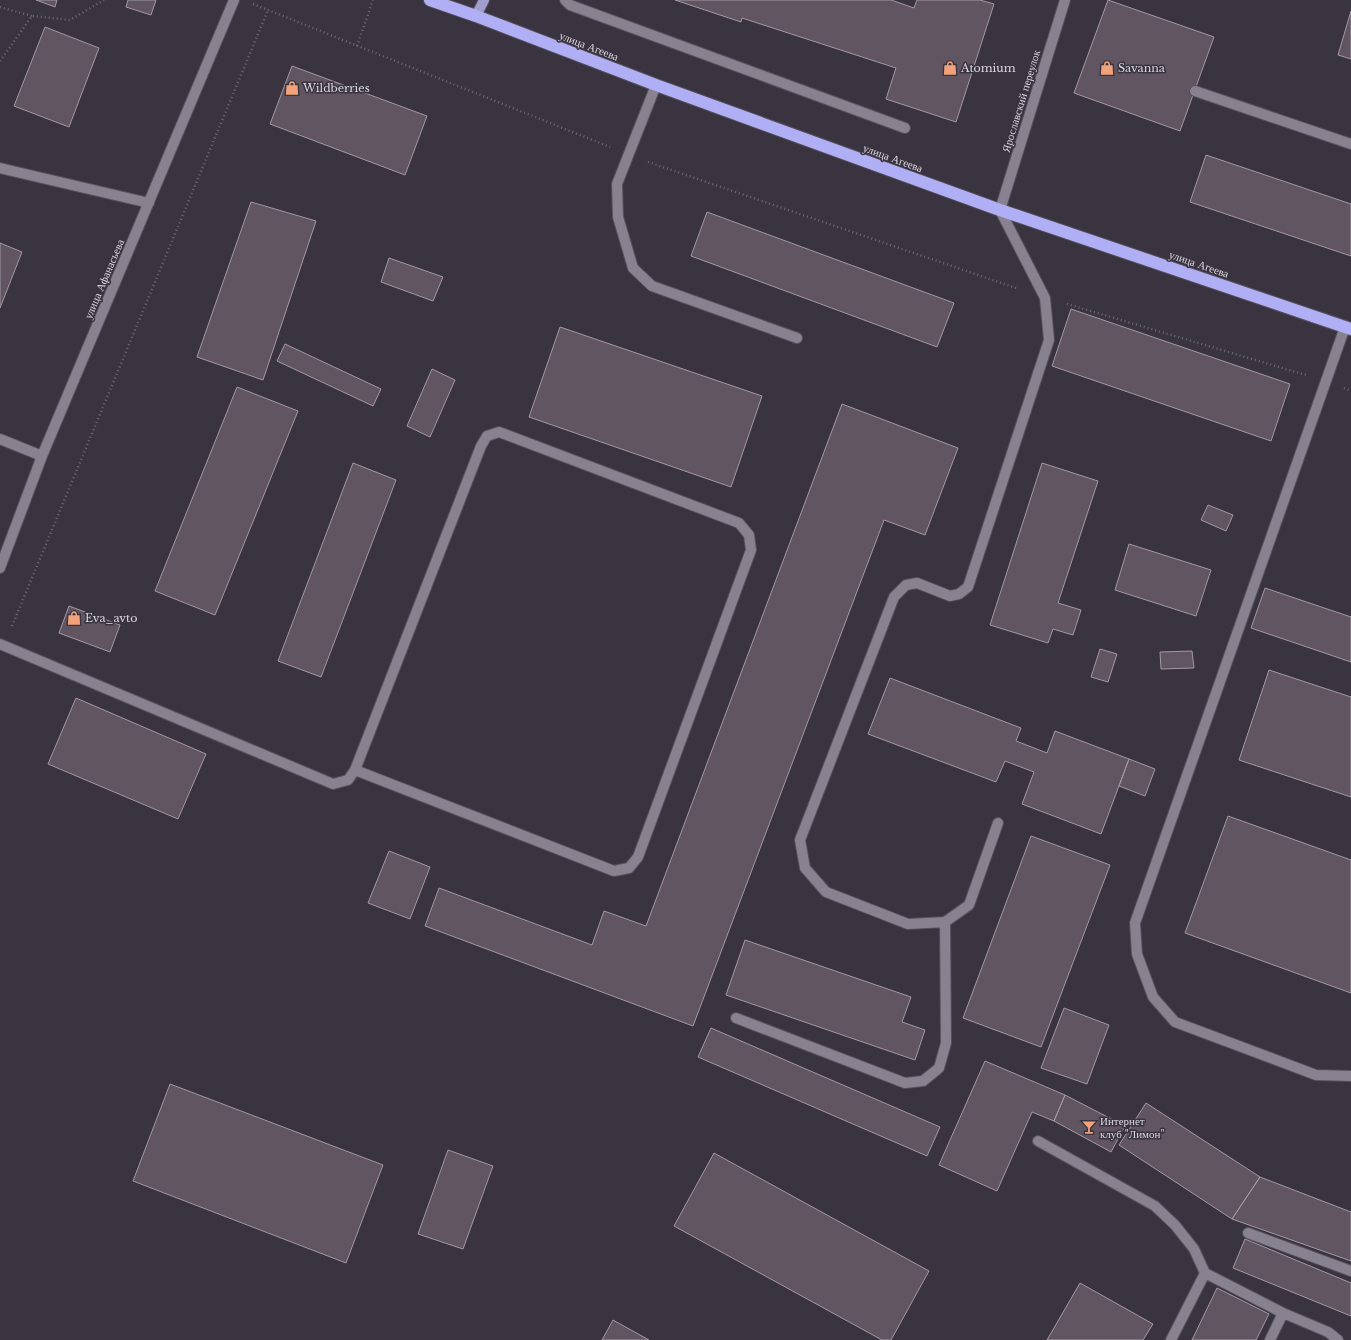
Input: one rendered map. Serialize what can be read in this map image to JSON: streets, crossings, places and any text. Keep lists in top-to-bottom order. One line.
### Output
{"streets":{"highway":["улица Агеева"],"street":["Ярославский переулок","улица Афанасьева"]},"crossings":[["улица Агеева","Ярославский переулок"]],"places":{"shop":["Atomium","Savanna","Wildberries","Eva_avto"],"bar":["Интернет клуб \"Лимон\""]}}
